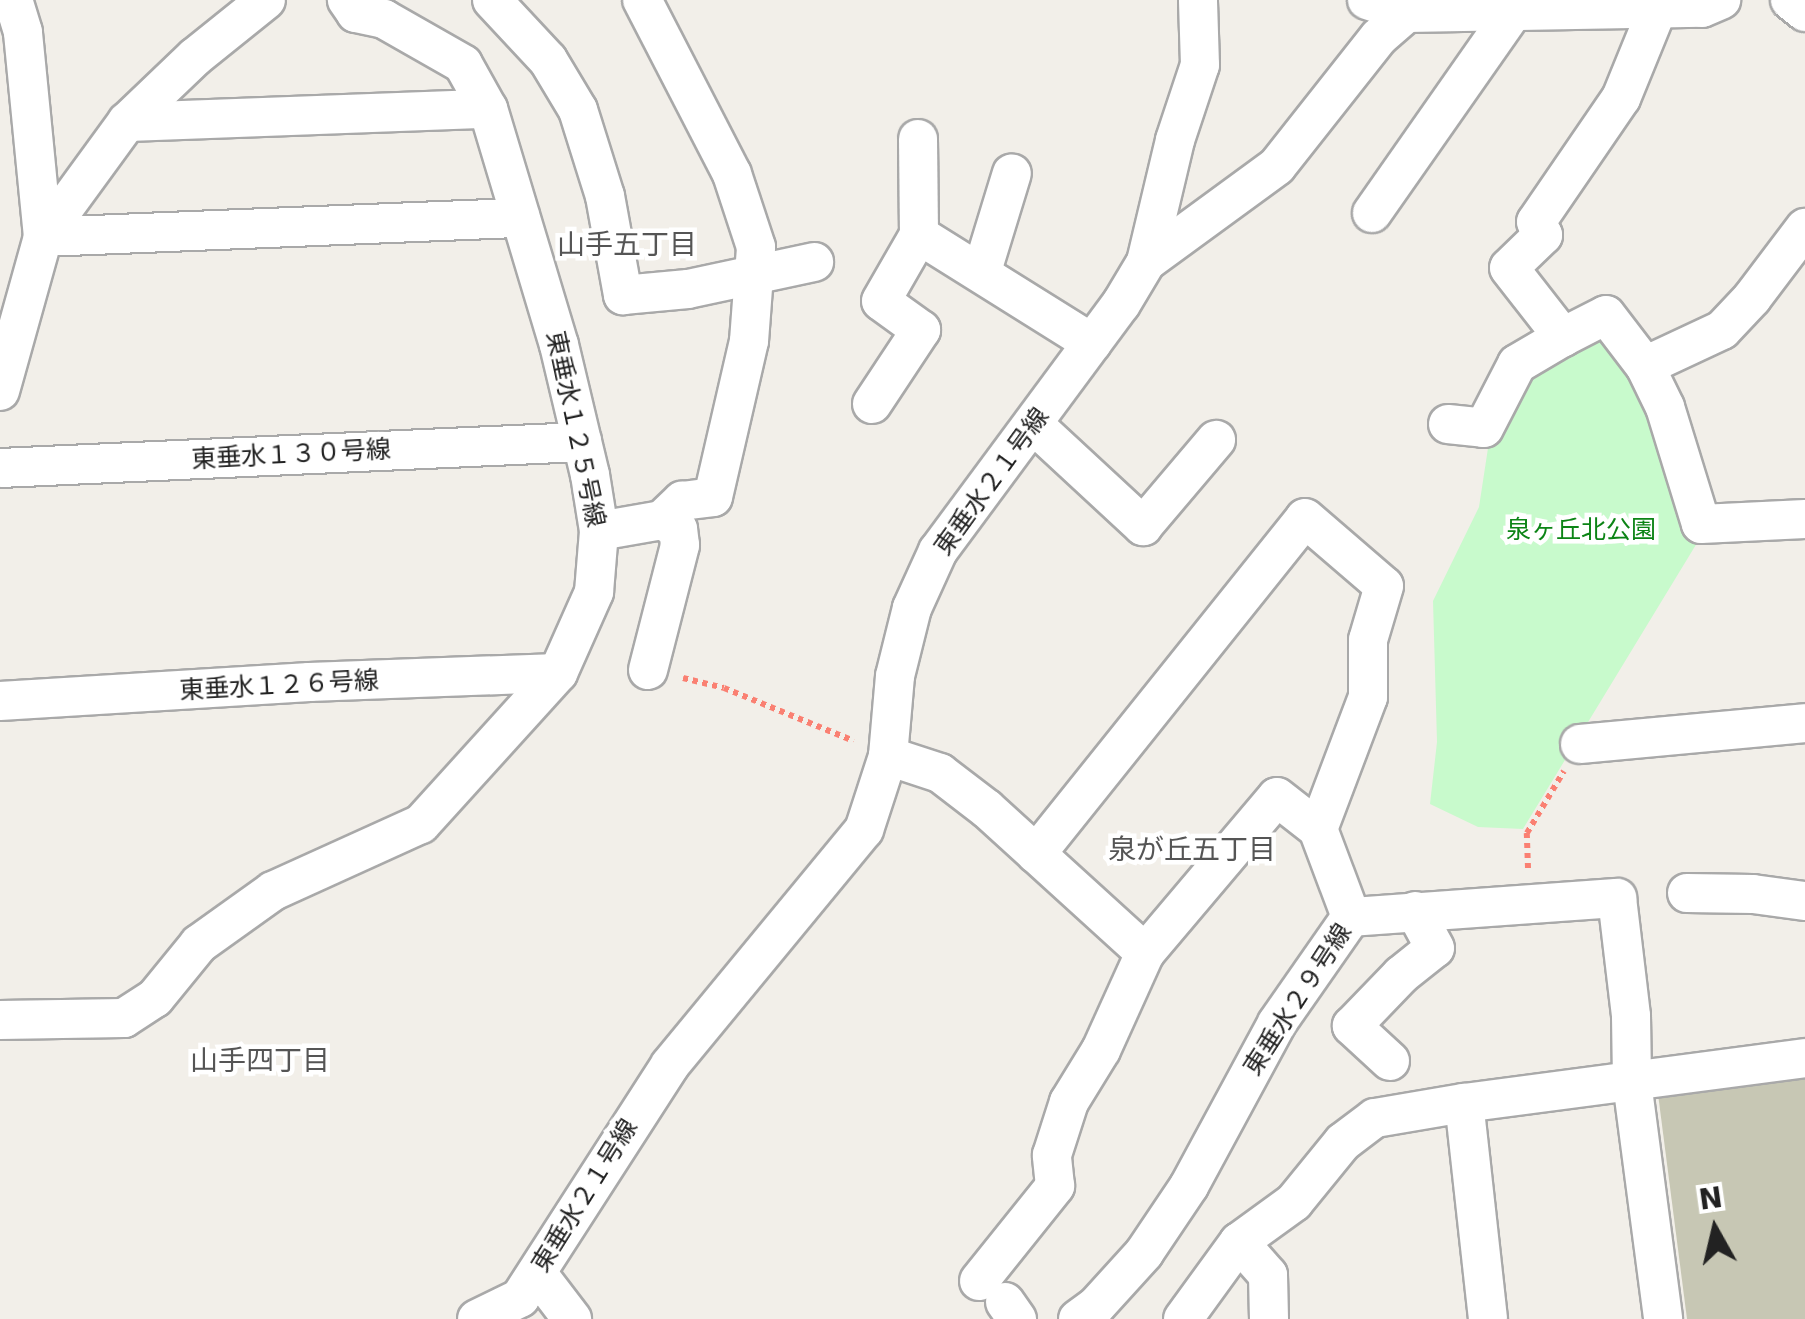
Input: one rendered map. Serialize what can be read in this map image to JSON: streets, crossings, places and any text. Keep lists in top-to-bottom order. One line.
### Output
{"streets":{"street":["東垂水１２５号線","東垂水１３０号線","東垂水２１号線","東垂水１２６号線","東垂水２９号線"]},"crossings":[["東垂水１２５号線","東垂水１３０号線"],["東垂水１２５号線","東垂水１２６号線"]],"districts":["山手五丁目","泉が丘五丁目","山手四丁目"],"parks":["泉ヶ丘北公園"],"north":"top"}
